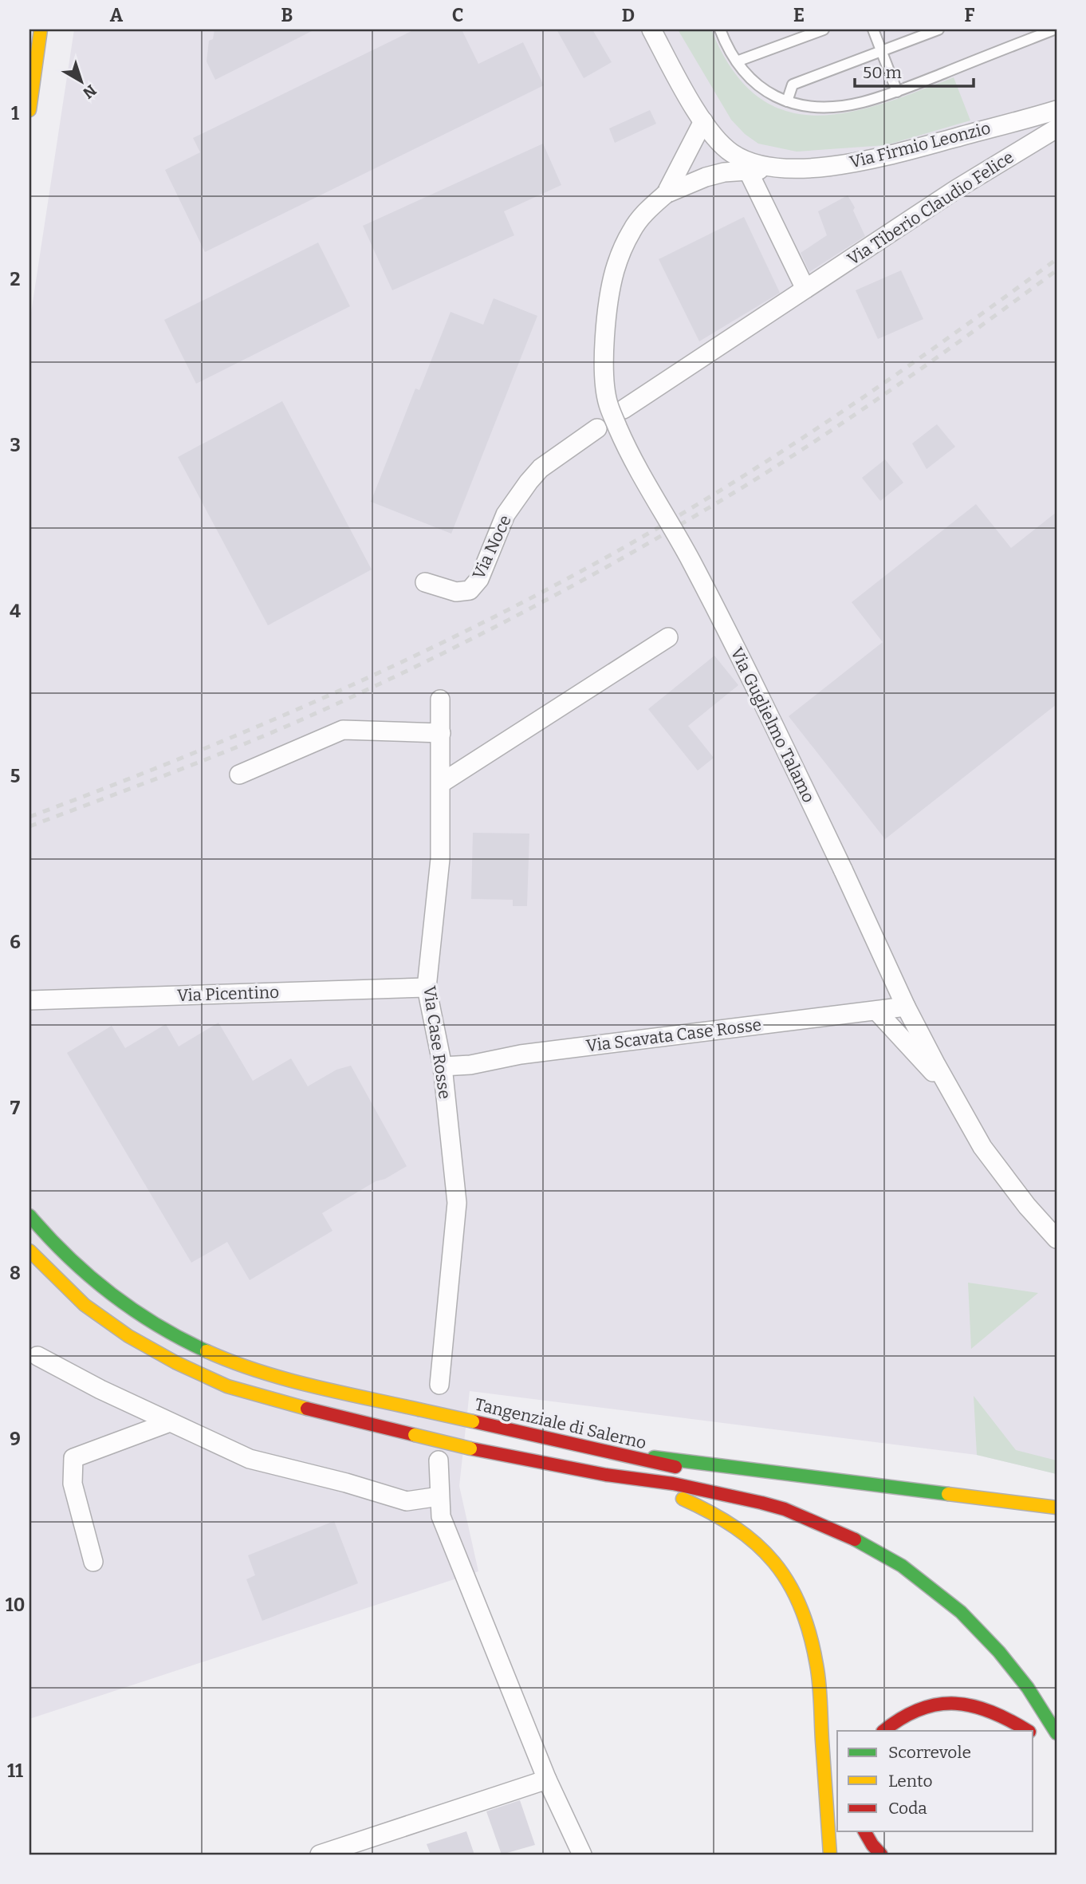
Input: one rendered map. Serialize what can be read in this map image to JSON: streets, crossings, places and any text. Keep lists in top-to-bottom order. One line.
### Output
{"streets":{"highway":["Tangenziale di Salerno"],"street":["Via Firmio Leonzio","Via Tiberio Claudio Felice","Via Noce","Via Guglielmo Talamo","Via Picentino","Via Scavata Case Rosse","Via Case Rosse"]},"crossings":[["Via Guglielmo Talamo","Via Scavata Case Rosse"],["Via Picentino","Via Case Rosse"],["Via Scavata Case Rosse","Via Case Rosse"]],"legend":["Scorrevole","Lento","Coda"],"scale_bar":"50 m","north":"bottom right","grid":{"columns":["A","B","C","D","E","F"],"rows":["1","2","3","4","5","6","7","8","9","10","11"]}}
